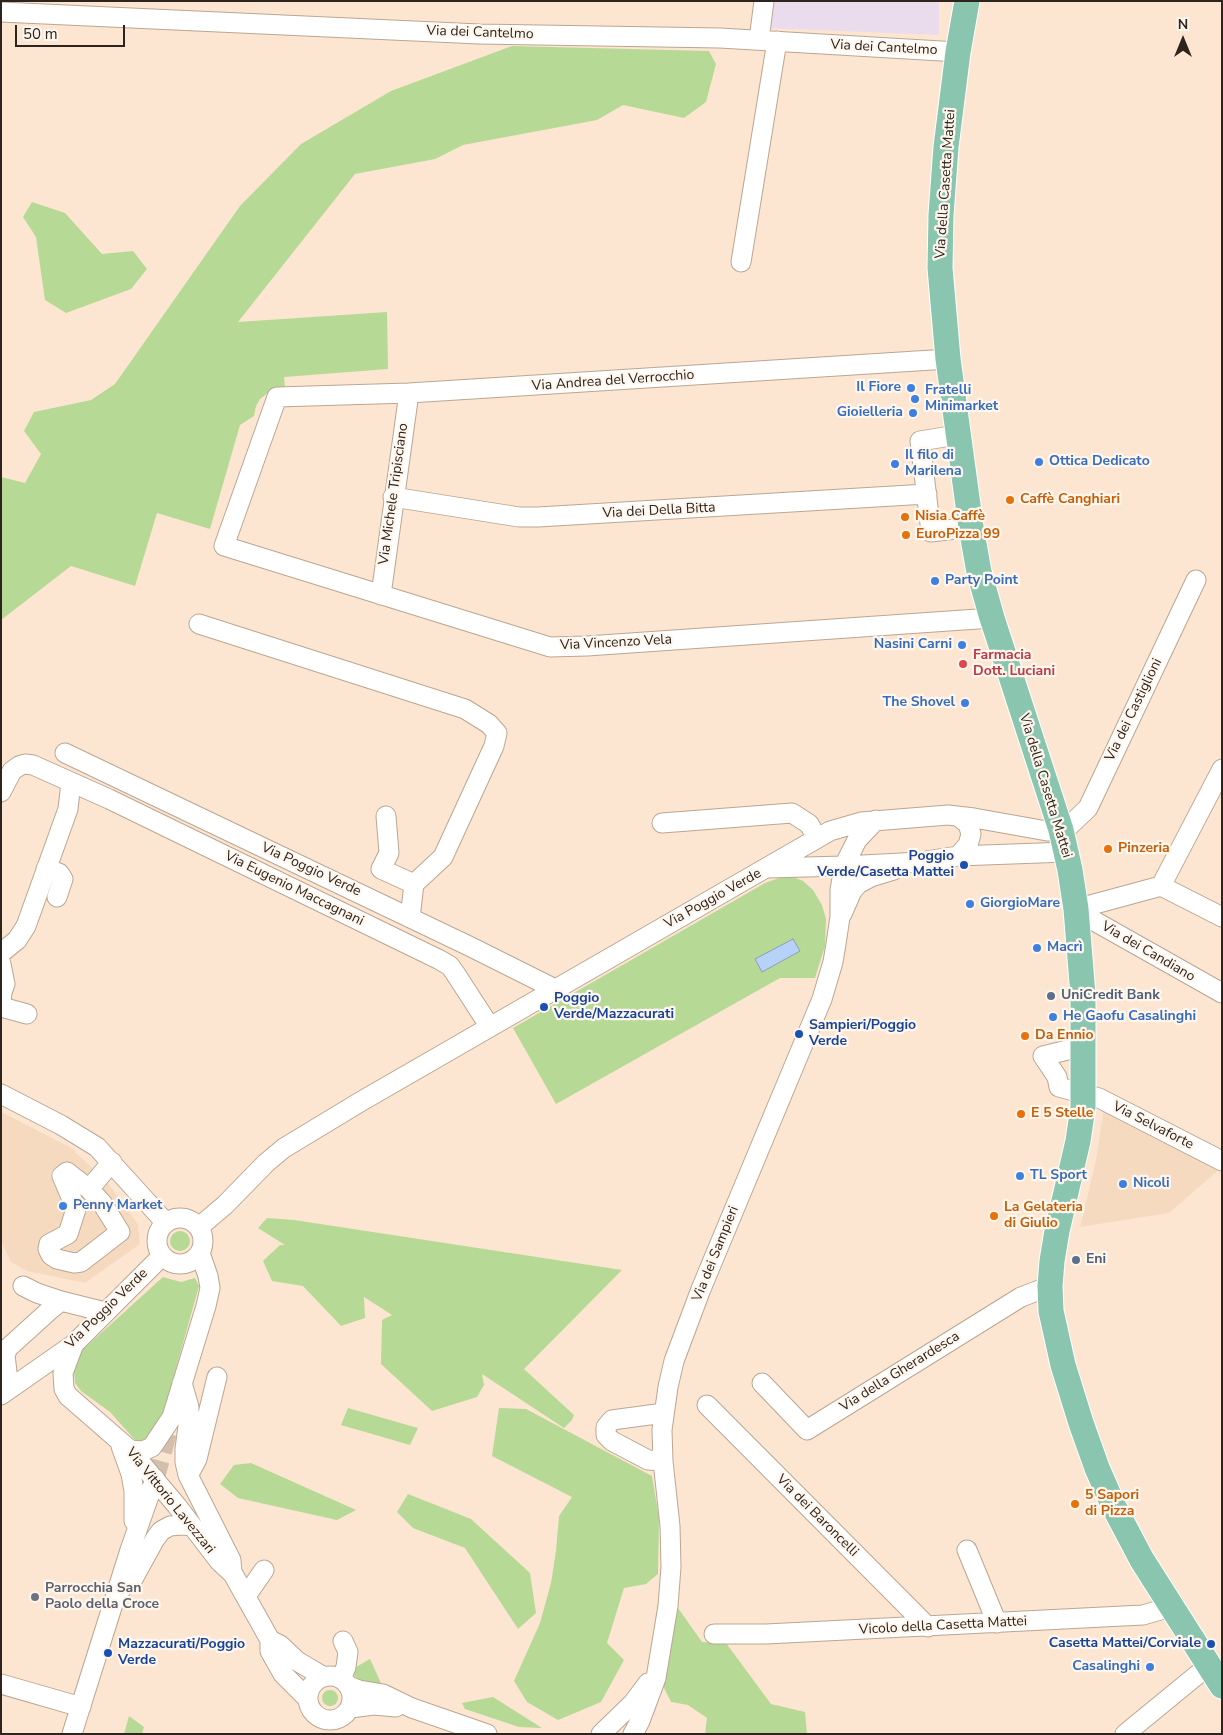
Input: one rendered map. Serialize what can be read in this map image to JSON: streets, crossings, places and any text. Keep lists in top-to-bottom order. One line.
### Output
{"streets":{"main road":["Via della Casetta Mattei"],"street":["Via dei Cantelmo","Via Andrea del Verrocchio","Via Michele Tripisciano","Via dei Della Bitta","Via Vincenzo Vela","Via dei Castiglioni","Via Poggio Verde","Via Eugenio Maccagnani","Via dei Candiano","Via Selvaforte","Via dei Sampieri","Via della Gherardesca","Via Vittorio Lavezzari","Via dei Baroncelli","Vicolo della Casetta Mattei"]},"crossings":[["Via dei Cantelmo","Via della Casetta Mattei"],["Via della Casetta Mattei","Via Andrea del Verrocchio"],["Via della Casetta Mattei","Via Vincenzo Vela"],["Via della Casetta Mattei","Via dei Castiglioni"],["Via della Casetta Mattei","Via Poggio Verde"],["Via della Casetta Mattei","Via dei Candiano"],["Via della Casetta Mattei","Via Selvaforte"],["Via della Casetta Mattei","Via della Gherardesca"],["Via della Casetta Mattei","Vicolo della Casetta Mattei"],["Via Andrea del Verrocchio","Via Michele Tripisciano"],["Via Andrea del Verrocchio","Via Vincenzo Vela"],["Via Michele Tripisciano","Via dei Della Bitta"],["Via Michele Tripisciano","Via Vincenzo Vela"],["Via dei Castiglioni","Via Poggio Verde"],["Via Poggio Verde","Via Eugenio Maccagnani"],["Via Poggio Verde","Via dei Sampieri"],["Via Poggio Verde","Via Vittorio Lavezzari"],["Via dei Baroncelli","Vicolo della Casetta Mattei"]],"places":["Il Fiore","Fratelli Minimarket","Gioielleria","Ottica Dedicato","Il filo di Marilena","Caffè Canghiari","Nisia Caffè","EuroPizza 99","Party Point","Nasini Carni","Farmacia Dott. Luciani","The Shovel","Pinzeria","Poggio Verde/Casetta Mattei","GiorgioMare","Macrì","UniCredit Bank","Poggio Verde/Mazzacurati","He Gaofu Casalinghi","Sampieri/Poggio Verde","Da Ennio","E 5 Stelle","TL Sport","Nicoli","Penny Market","La Gelateria di Giulio","Eni","5 Sapori di Pizza","Parrocchia San Paolo della Croce","Casetta Mattei/Corviale","Mazzacurati/Poggio Verde","Casalinghi"],"scale_bar":"50 m","north":"top"}
